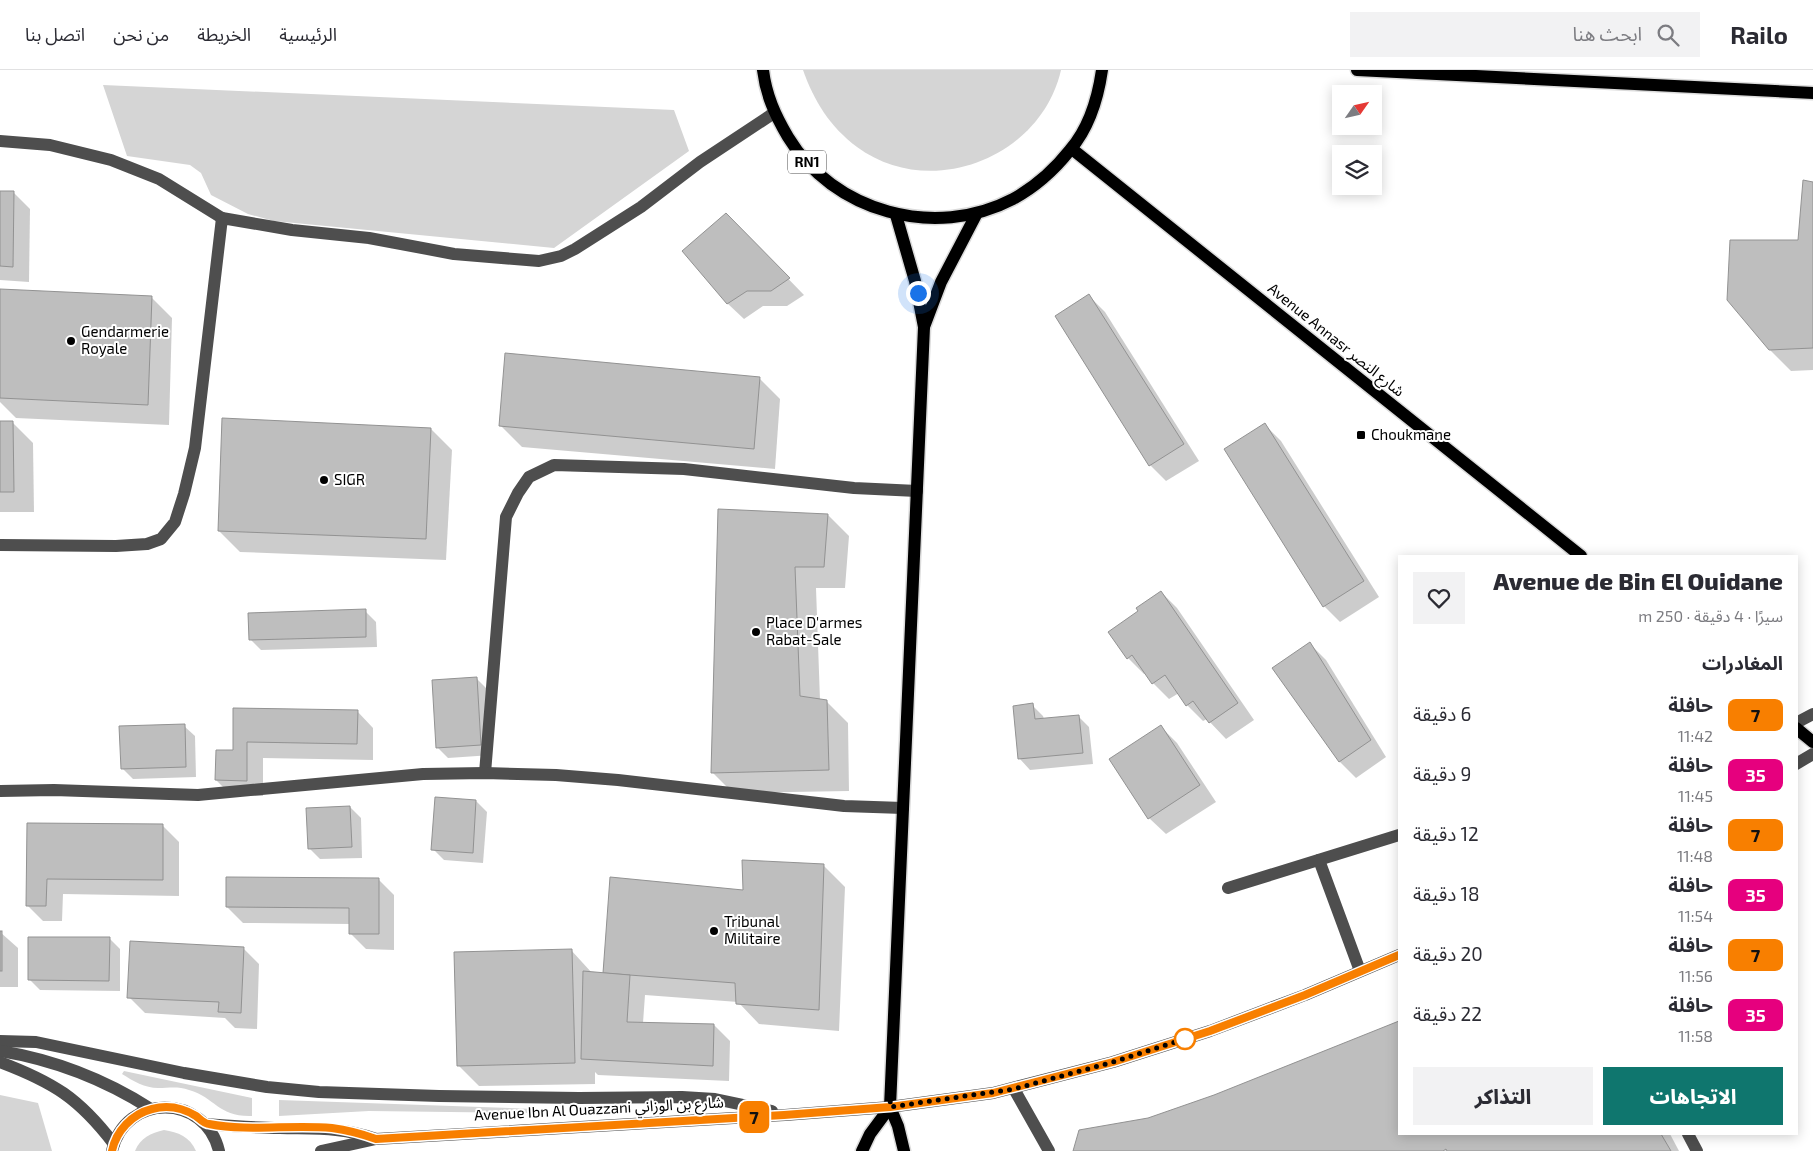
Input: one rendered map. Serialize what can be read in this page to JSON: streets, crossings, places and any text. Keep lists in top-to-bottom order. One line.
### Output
{"streets":{"main road":["RN1","Avenue Annasr شارع النصر"],"street":["Avenue Ibn Al Ouazzani شارع بن الوزاني"]},"crossings":[["RN1","Avenue Annasr شارع النصر"]],"places":{"other":["Gendarmerie Royale","SIGR","Place D'armes Rabat-Sale","Tribunal Militaire"],"transit":["Choukmane"]},"lines":["bus line 7"],"north":"top right","page":{"header":"Railo","search":"ابحث هنا","nav":["الرئيسية","الخريطة","من نحن","اتصل بنا"],"on_map":"7","heading":[["Avenue de Bin El Ouidane","سيرًا · 4 دقيقة · 250 m"],"المغادرات"],"list":[{"mark":"7","name":"حافلة","note":"11:42","value":"6 دقيقة"},{"mark":"35","name":"حافلة","note":"11:45","value":"9 دقيقة"},{"mark":"7","name":"حافلة","note":"11:48","value":"12 دقيقة"},{"mark":"35","name":"حافلة","note":"11:54","value":"18 دقيقة"},{"mark":"7","name":"حافلة","note":"11:56","value":"20 دقيقة"},{"mark":"35","name":"حافلة","note":"11:58","value":"22 دقيقة"}],"buttons":["الاتجاهات","التذاكر"]}}
